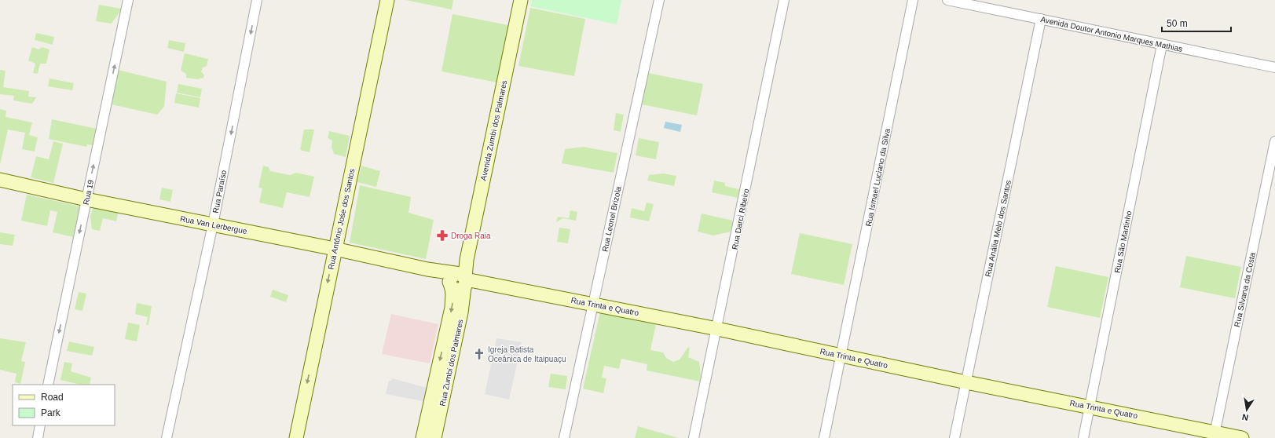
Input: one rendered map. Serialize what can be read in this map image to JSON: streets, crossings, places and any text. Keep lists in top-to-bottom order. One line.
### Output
{"streets":{"street":["Avenida Doutor Antonio Marques Mathias","Avenida Zumbi dos Palmares","Rua Ismael Luciano da Silva","Rua Paraíso","Rua 19","Rua Antônio Jośe dos Santos","Rua Leonel Brizola","Rua Darci Ribeiro","Rua Van Lerbergue","Rua Anália Melo dos Santos","Rua São Martinho","Rua Silvana da Costa","Rua Trinta e Quatro","Rua Zumbi dos Palmares"]},"crossings":[["Avenida Doutor Antonio Marques Mathias","Rua Anália Melo dos Santos"],["Avenida Doutor Antonio Marques Mathias","Rua São Martinho"],["Avenida Zumbi dos Palmares","Rua Van Lerbergue"],["Avenida Zumbi dos Palmares","Rua Trinta e Quatro"],["Avenida Zumbi dos Palmares","Rua Zumbi dos Palmares"],["Rua Ismael Luciano da Silva","Rua Trinta e Quatro"],["Rua Paraíso","Rua Van Lerbergue"],["Rua 19","Rua Van Lerbergue"],["Rua Antônio Jośe dos Santos","Rua Van Lerbergue"],["Rua Leonel Brizola","Rua Trinta e Quatro"],["Rua Darci Ribeiro","Rua Trinta e Quatro"],["Rua Van Lerbergue","Rua Trinta e Quatro"],["Rua Van Lerbergue","Rua Zumbi dos Palmares"],["Rua Anália Melo dos Santos","Rua Trinta e Quatro"],["Rua São Martinho","Rua Trinta e Quatro"],["Rua Silvana da Costa","Rua Trinta e Quatro"],["Rua Trinta e Quatro","Rua Zumbi dos Palmares"]],"one_way":["Rua Paraíso","Rua Antônio Jośe dos Santos"],"places":{"pharmacy":["Droga Raia"],"church":["Igreja Batista Oceânica de Itaipuaçu"]},"legend":["Road","Park"],"scale_bar":"50 m","north":"bottom"}
